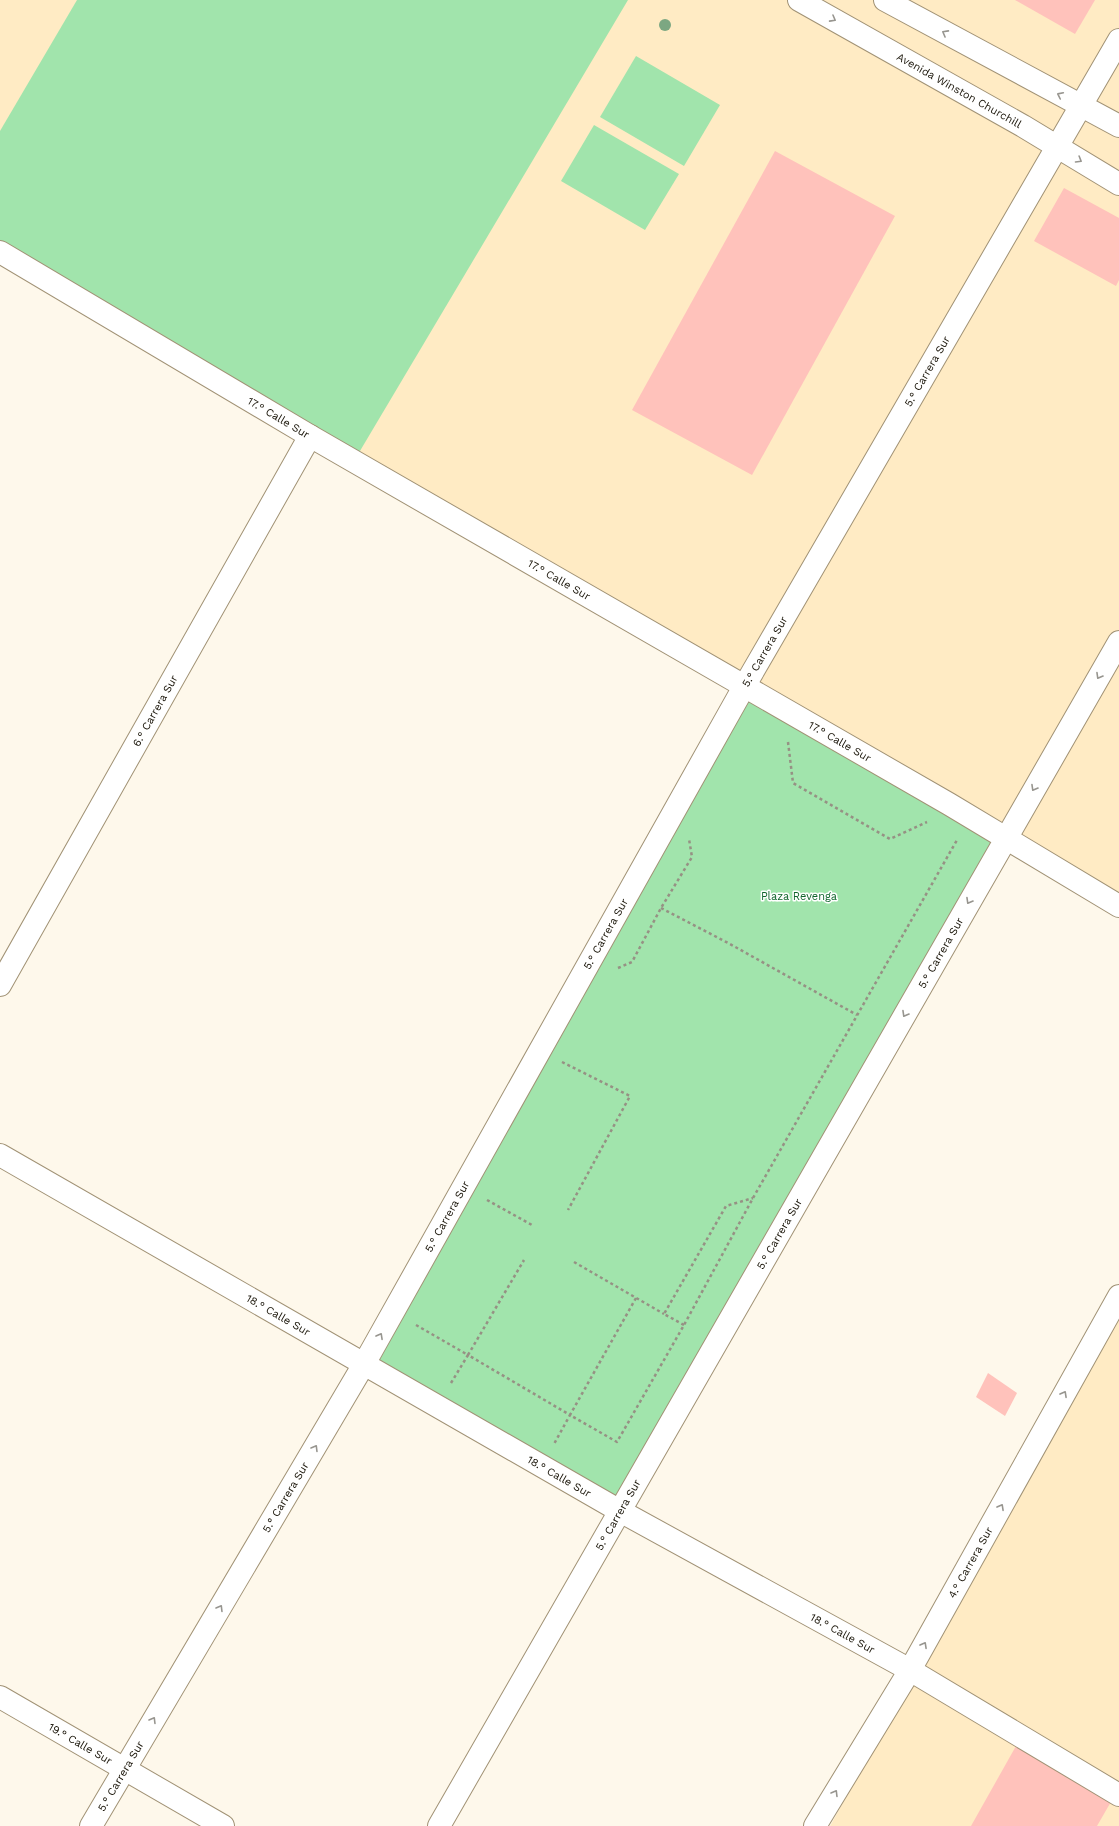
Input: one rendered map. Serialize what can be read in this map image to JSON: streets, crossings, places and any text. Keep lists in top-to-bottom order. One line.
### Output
{"streets":{"street":["Avenida Winston Churchill","5.° Carrera Sur","17.° Calle Sur","6.° Carrera Sur","18.° Calle Sur","4.° Carrera Sur","19.° Calle Sur"]},"crossings":[["Avenida Winston Churchill","5.° Carrera Sur"],["5.° Carrera Sur","17.° Calle Sur"],["5.° Carrera Sur","18.° Calle Sur"],["5.° Carrera Sur","19.° Calle Sur"],["17.° Calle Sur","6.° Carrera Sur"],["18.° Calle Sur","4.° Carrera Sur"]],"one_way":["4.° Carrera Sur"],"parks":["Plaza Revenga"]}
